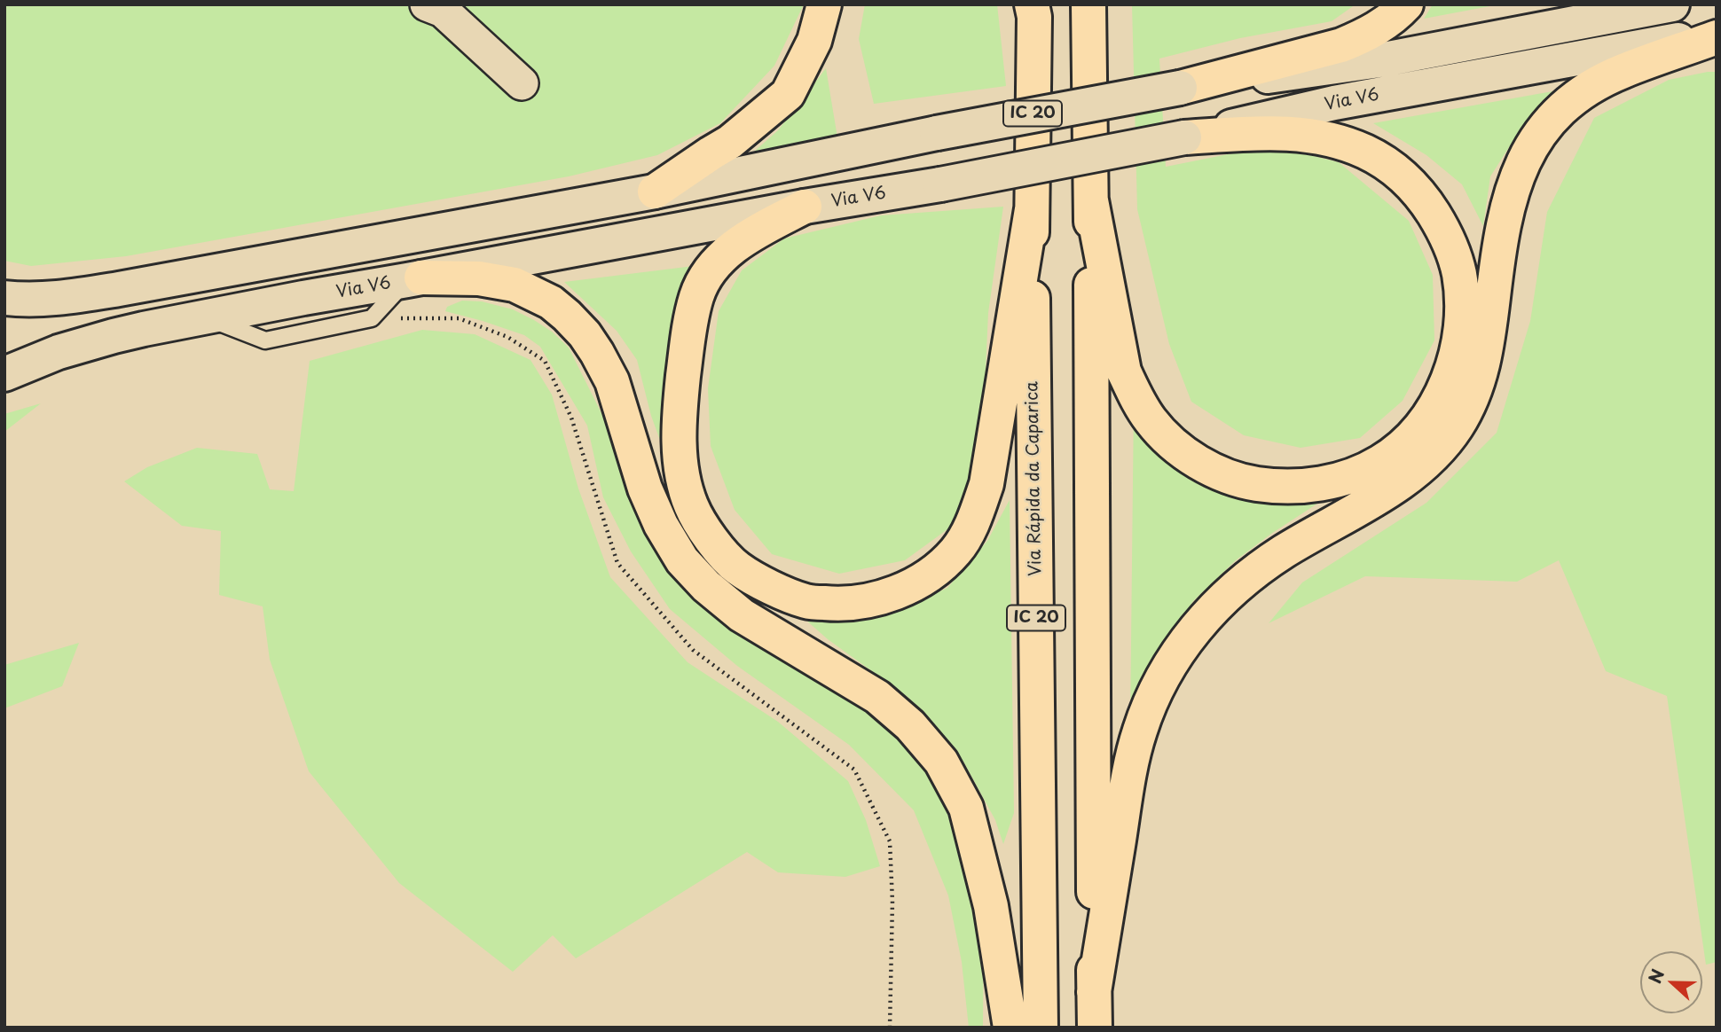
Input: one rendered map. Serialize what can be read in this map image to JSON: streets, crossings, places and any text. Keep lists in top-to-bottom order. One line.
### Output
{"streets":{"highway":["IC 20","Via Rápida da Caparica"],"main road":["Via V6"]},"north":"left"}
